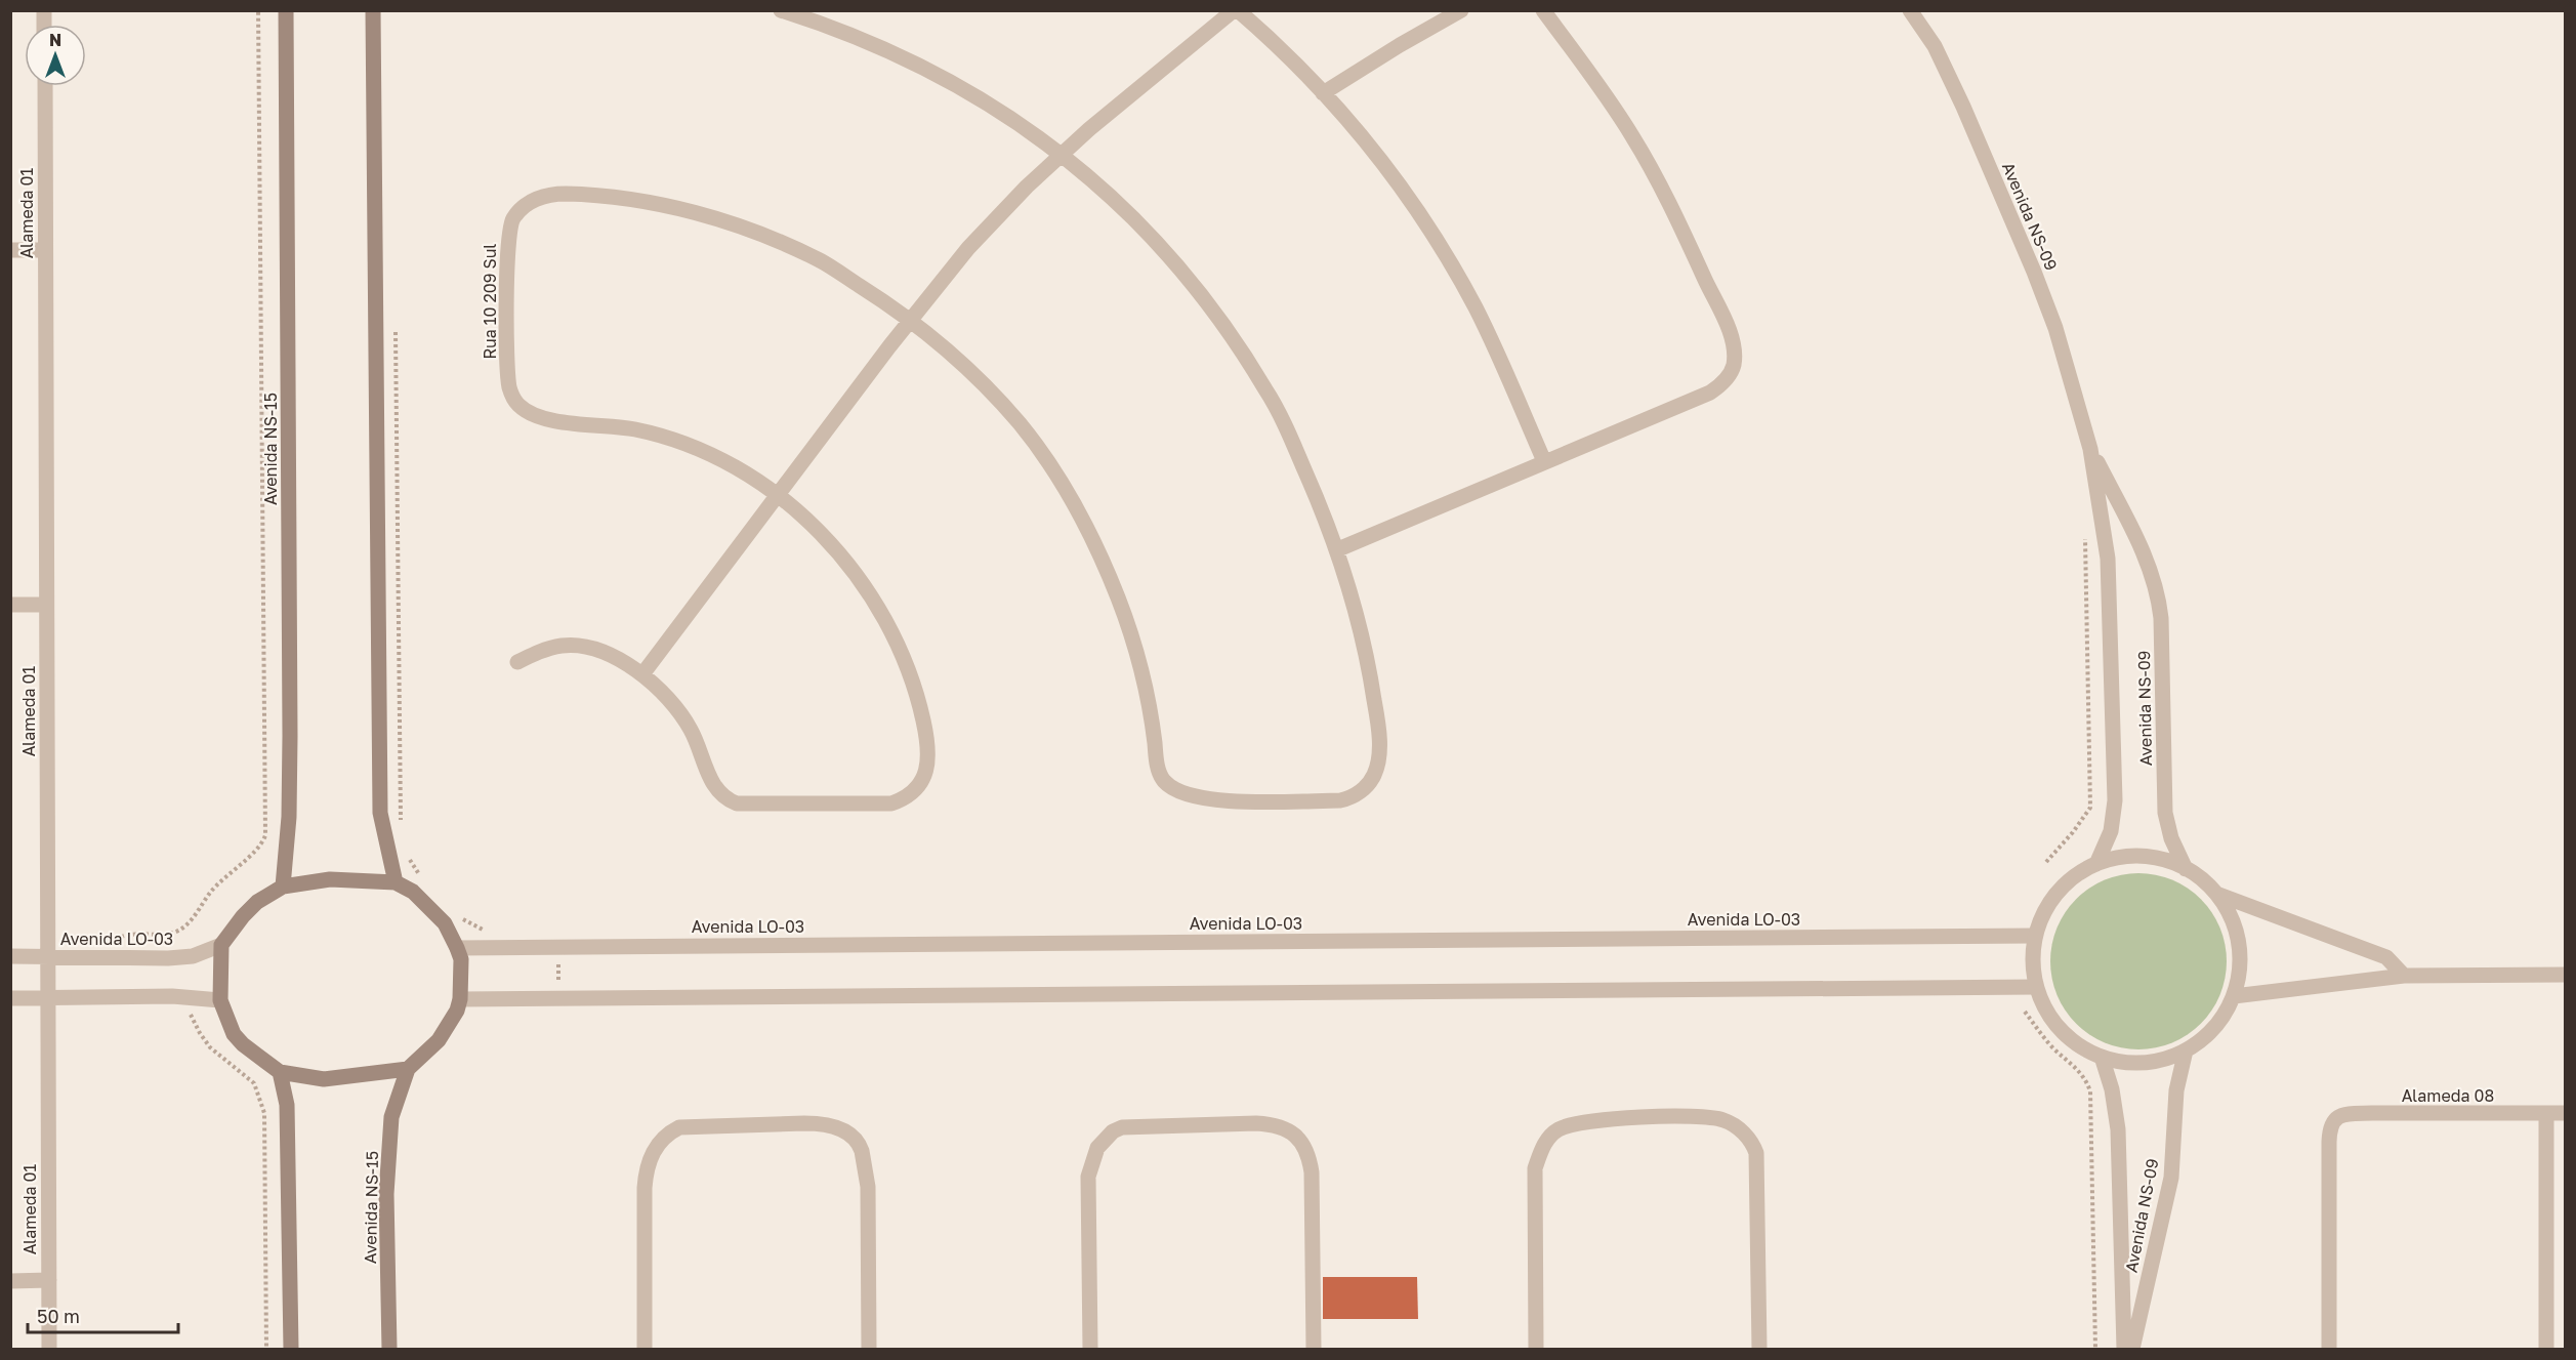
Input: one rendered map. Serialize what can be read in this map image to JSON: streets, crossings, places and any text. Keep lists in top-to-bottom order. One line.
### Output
{"streets":{"main road":["Avenida NS-15"],"street":["Alameda 01","Avenida NS-09","Rua 10 209 Sul","Avenida LO-03","Alameda 08"]},"crossings":[["Alameda 01","Avenida LO-03"],["Avenida NS-09","Avenida LO-03"],["Avenida NS-15","Avenida LO-03"]],"scale_bar":"50 m","north":"top"}
